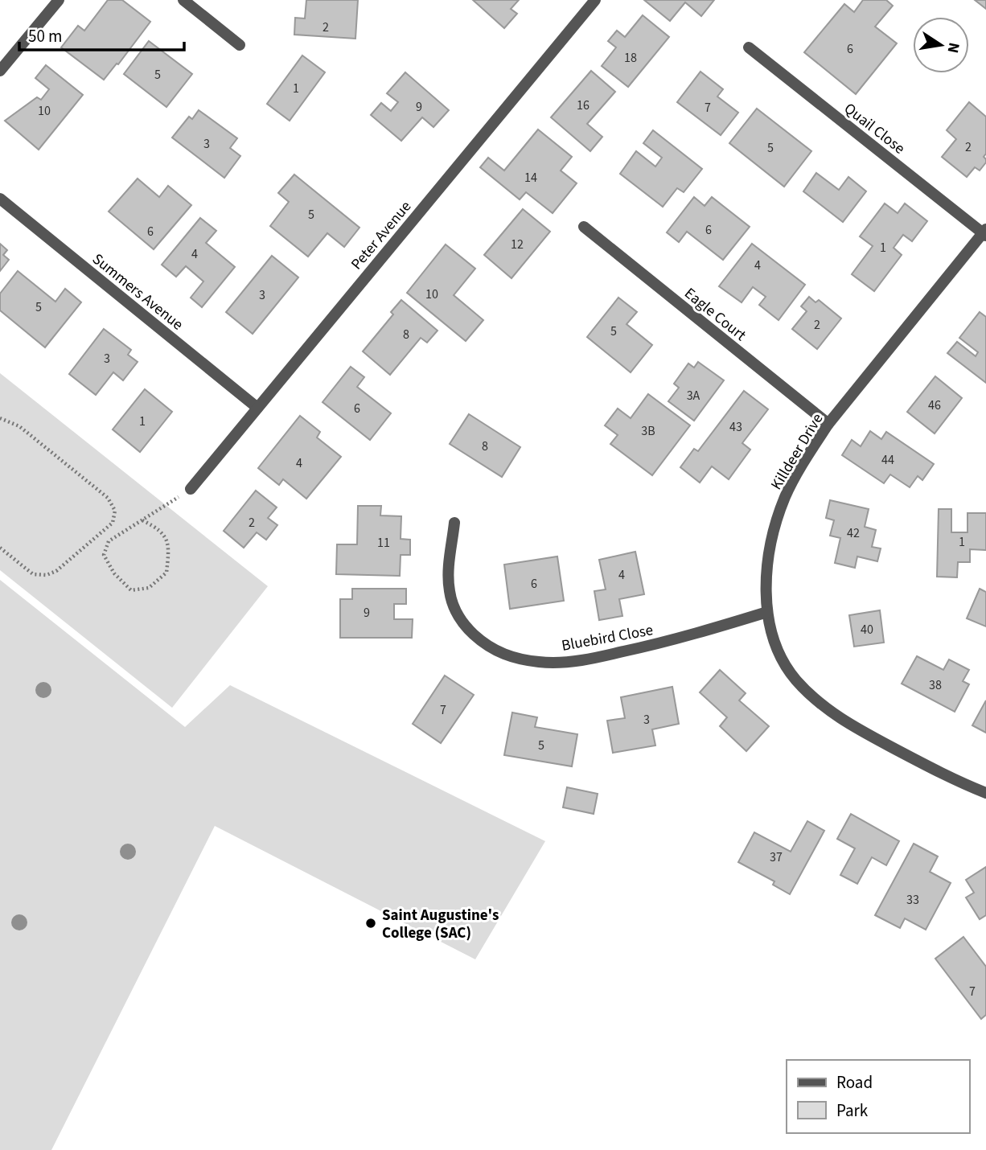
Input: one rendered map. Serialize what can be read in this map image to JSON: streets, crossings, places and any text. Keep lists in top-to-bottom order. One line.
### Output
{"streets":{"street":["Quail Close","Peter Avenue","Summers Avenue","Eagle Court","Killdeer Drive","Bluebird Close"]},"crossings":[["Quail Close","Killdeer Drive"],["Peter Avenue","Summers Avenue"],["Eagle Court","Killdeer Drive"],["Killdeer Drive","Bluebird Close"]],"places":["Saint Augustine's College (SAC)"],"house_numbers":["2","6","18","5","1","16","9","7","10","3","2","5","14","5","6","6","12","1","4","4","10","3","5","2","5","8","3","3A","46","6","1","43","3B","8","44","4","2","42","1","11","4","6","9","40","38","7","3","5","37","33","7"],"legend":["Road","Park"],"scale_bar":"50 m","north":"right"}
